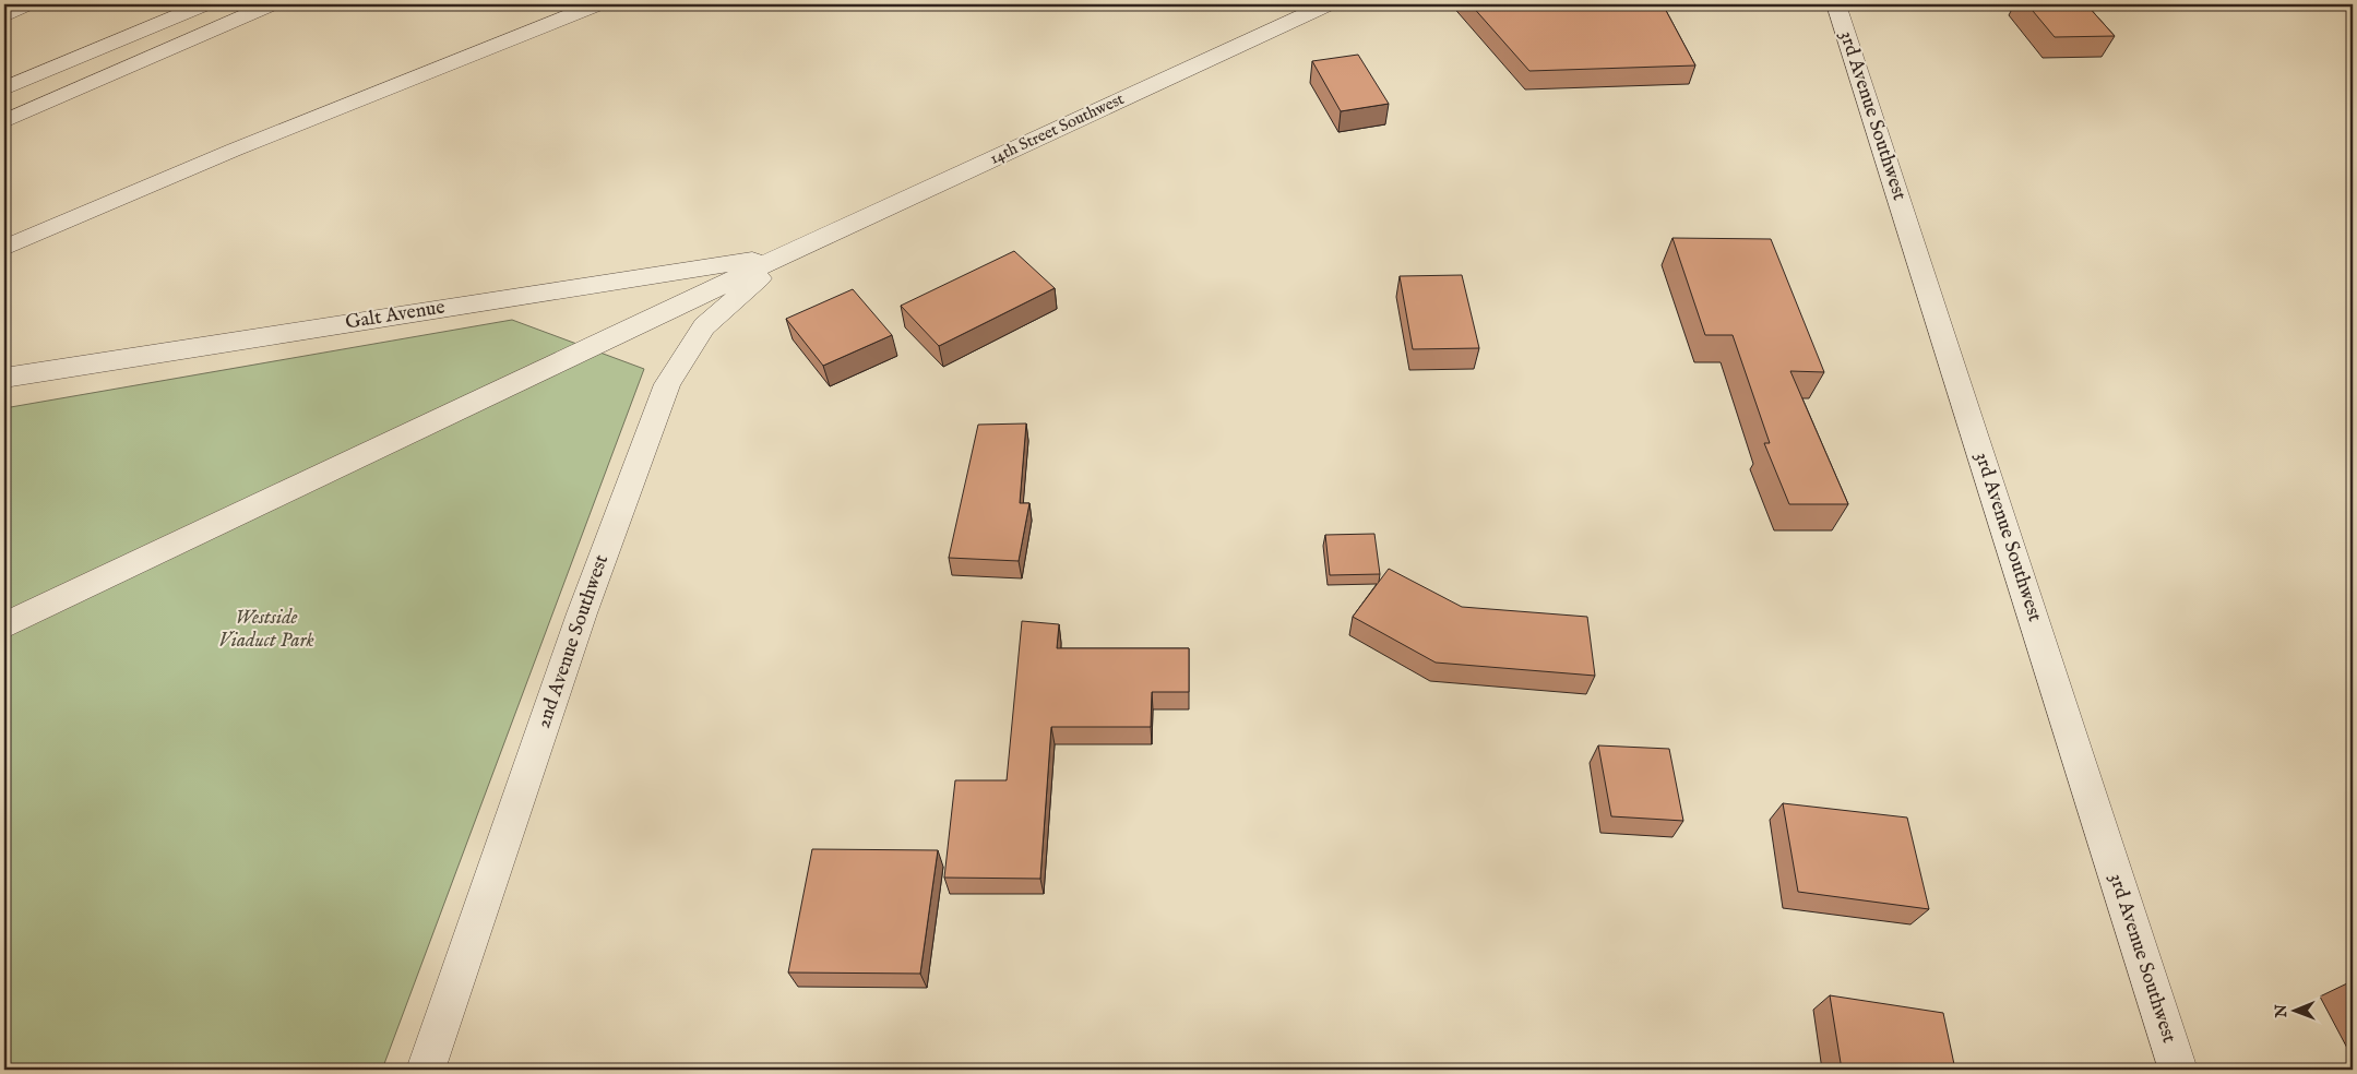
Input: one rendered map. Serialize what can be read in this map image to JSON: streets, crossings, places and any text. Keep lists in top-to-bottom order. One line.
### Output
{"streets":{"street":["3rd Avenue Southwest","14th Street Southwest","Galt Avenue","2nd Avenue Southwest"]},"crossings":[["14th Street Southwest","Galt Avenue"],["14th Street Southwest","2nd Avenue Southwest"],["Galt Avenue","2nd Avenue Southwest"]],"parks":["Westside Viaduct Park"],"north":"left"}
